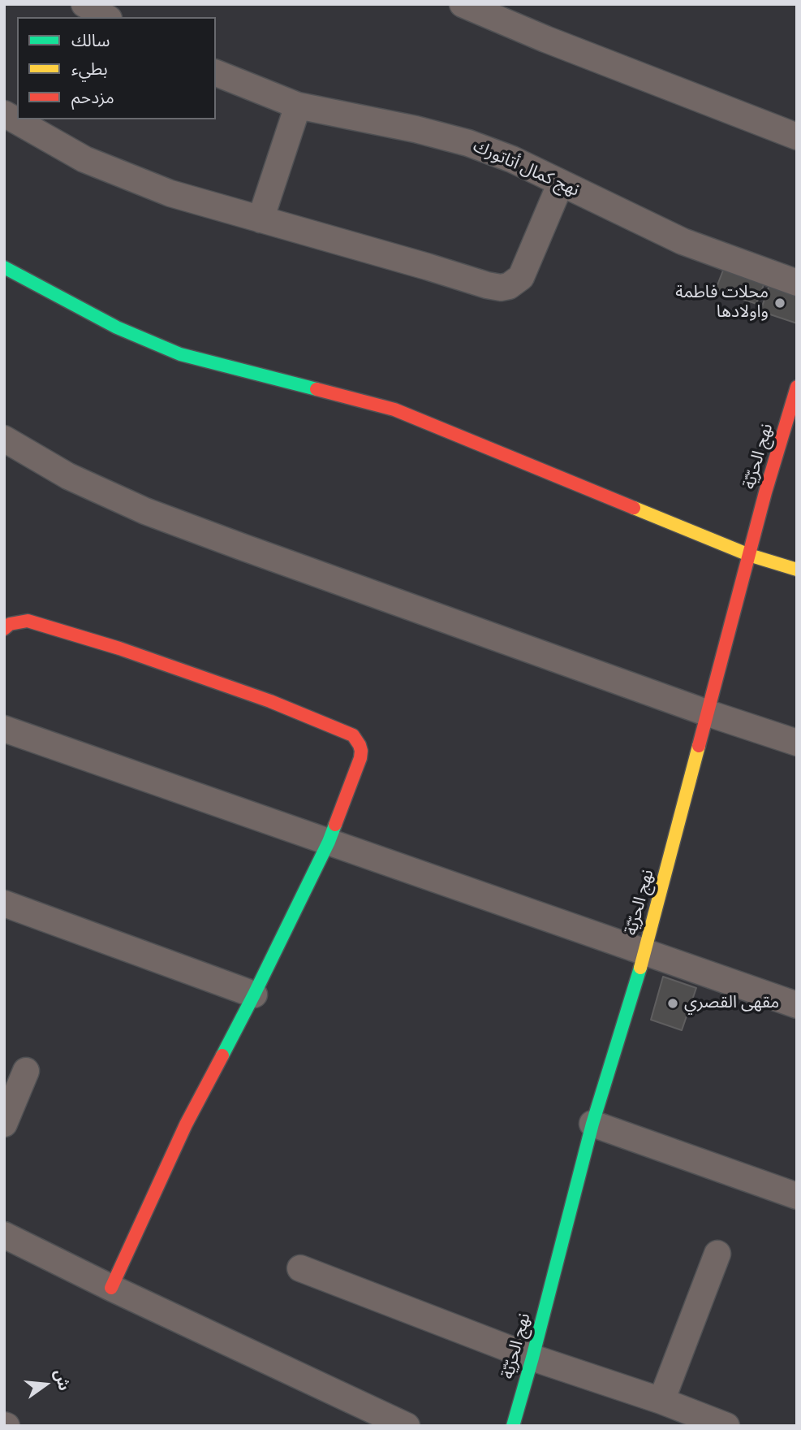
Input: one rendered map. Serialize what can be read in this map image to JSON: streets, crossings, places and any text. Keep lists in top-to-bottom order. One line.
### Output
{"streets":{"street":["نهج كمال أتاتورك","نهج الحرّيّة"]},"places":["محلات فاطمة واولادها","مقهى القصري"],"legend":["سالك","بطيء","مزدحم"],"north":"right"}
